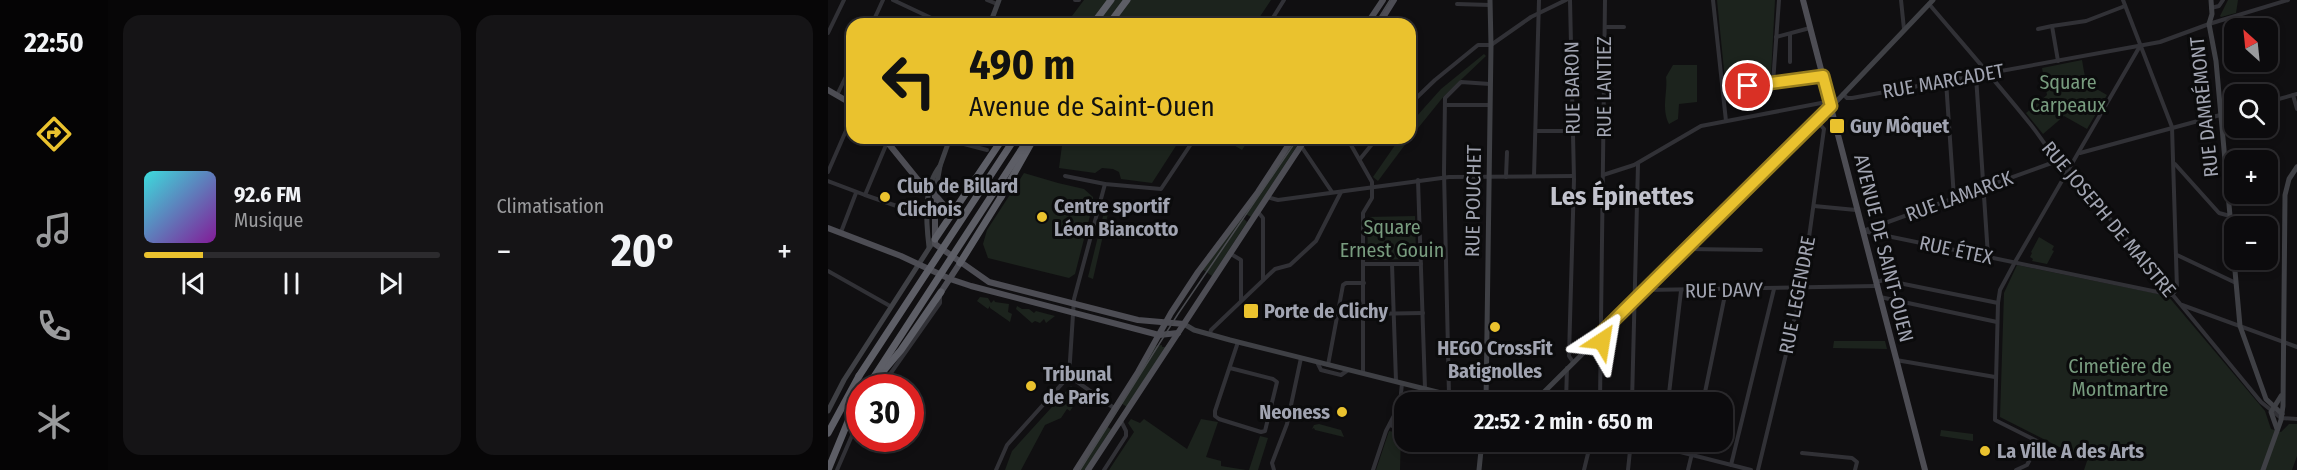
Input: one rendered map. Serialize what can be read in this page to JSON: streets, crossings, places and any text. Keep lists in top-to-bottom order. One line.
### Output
{"streets":{"main road":["RUE DAMRÉMONT","RUE POUCHET","AVENUE DE SAINT-OUEN"],"street":["RUE MARCADET","RUE LANTIEZ","RUE BARON","RUE LAMARCK","RUE JOSEPH DE MAISTRE","RUE ÉTEX","RUE DAVY","RUE LEGENDRE"]},"crossings":[["RUE MARCADET","RUE DAMRÉMONT"],["RUE MARCADET","RUE JOSEPH DE MAISTRE"],["RUE DAMRÉMONT","RUE JOSEPH DE MAISTRE"],["RUE LAMARCK","RUE JOSEPH DE MAISTRE"],["RUE LAMARCK","AVENUE DE SAINT-OUEN"],["RUE LAMARCK","RUE ÉTEX"],["RUE JOSEPH DE MAISTRE","RUE ÉTEX"],["AVENUE DE SAINT-OUEN","RUE ÉTEX"],["AVENUE DE SAINT-OUEN","RUE DAVY"],["RUE DAVY","RUE LEGENDRE"]],"districts":["Les Épinettes"],"parks":["Square Carpeaux","Square Ernest Gouin","Cimetière de Montmartre"],"places":{"transit":["Guy Môquet","Porte de Clichy"],"other":["Club de Billard Clichois","Centre sportif Léon Biancotto","HEGO CrossFit Batignolles","Tribunal de Paris","Neoness","La Ville A des Arts"]},"north":"top left","page":{"tabs":"22:50","tile":"Climatisation","map_buttons":["+","−"],"turn":["490 m","Avenue de Saint-Ouen"],"song":["92.6 FM","Musique"],"heat":["−","20°","+"],"limit":"30","trip":"22:52 · 2 min · 650 m"}}
